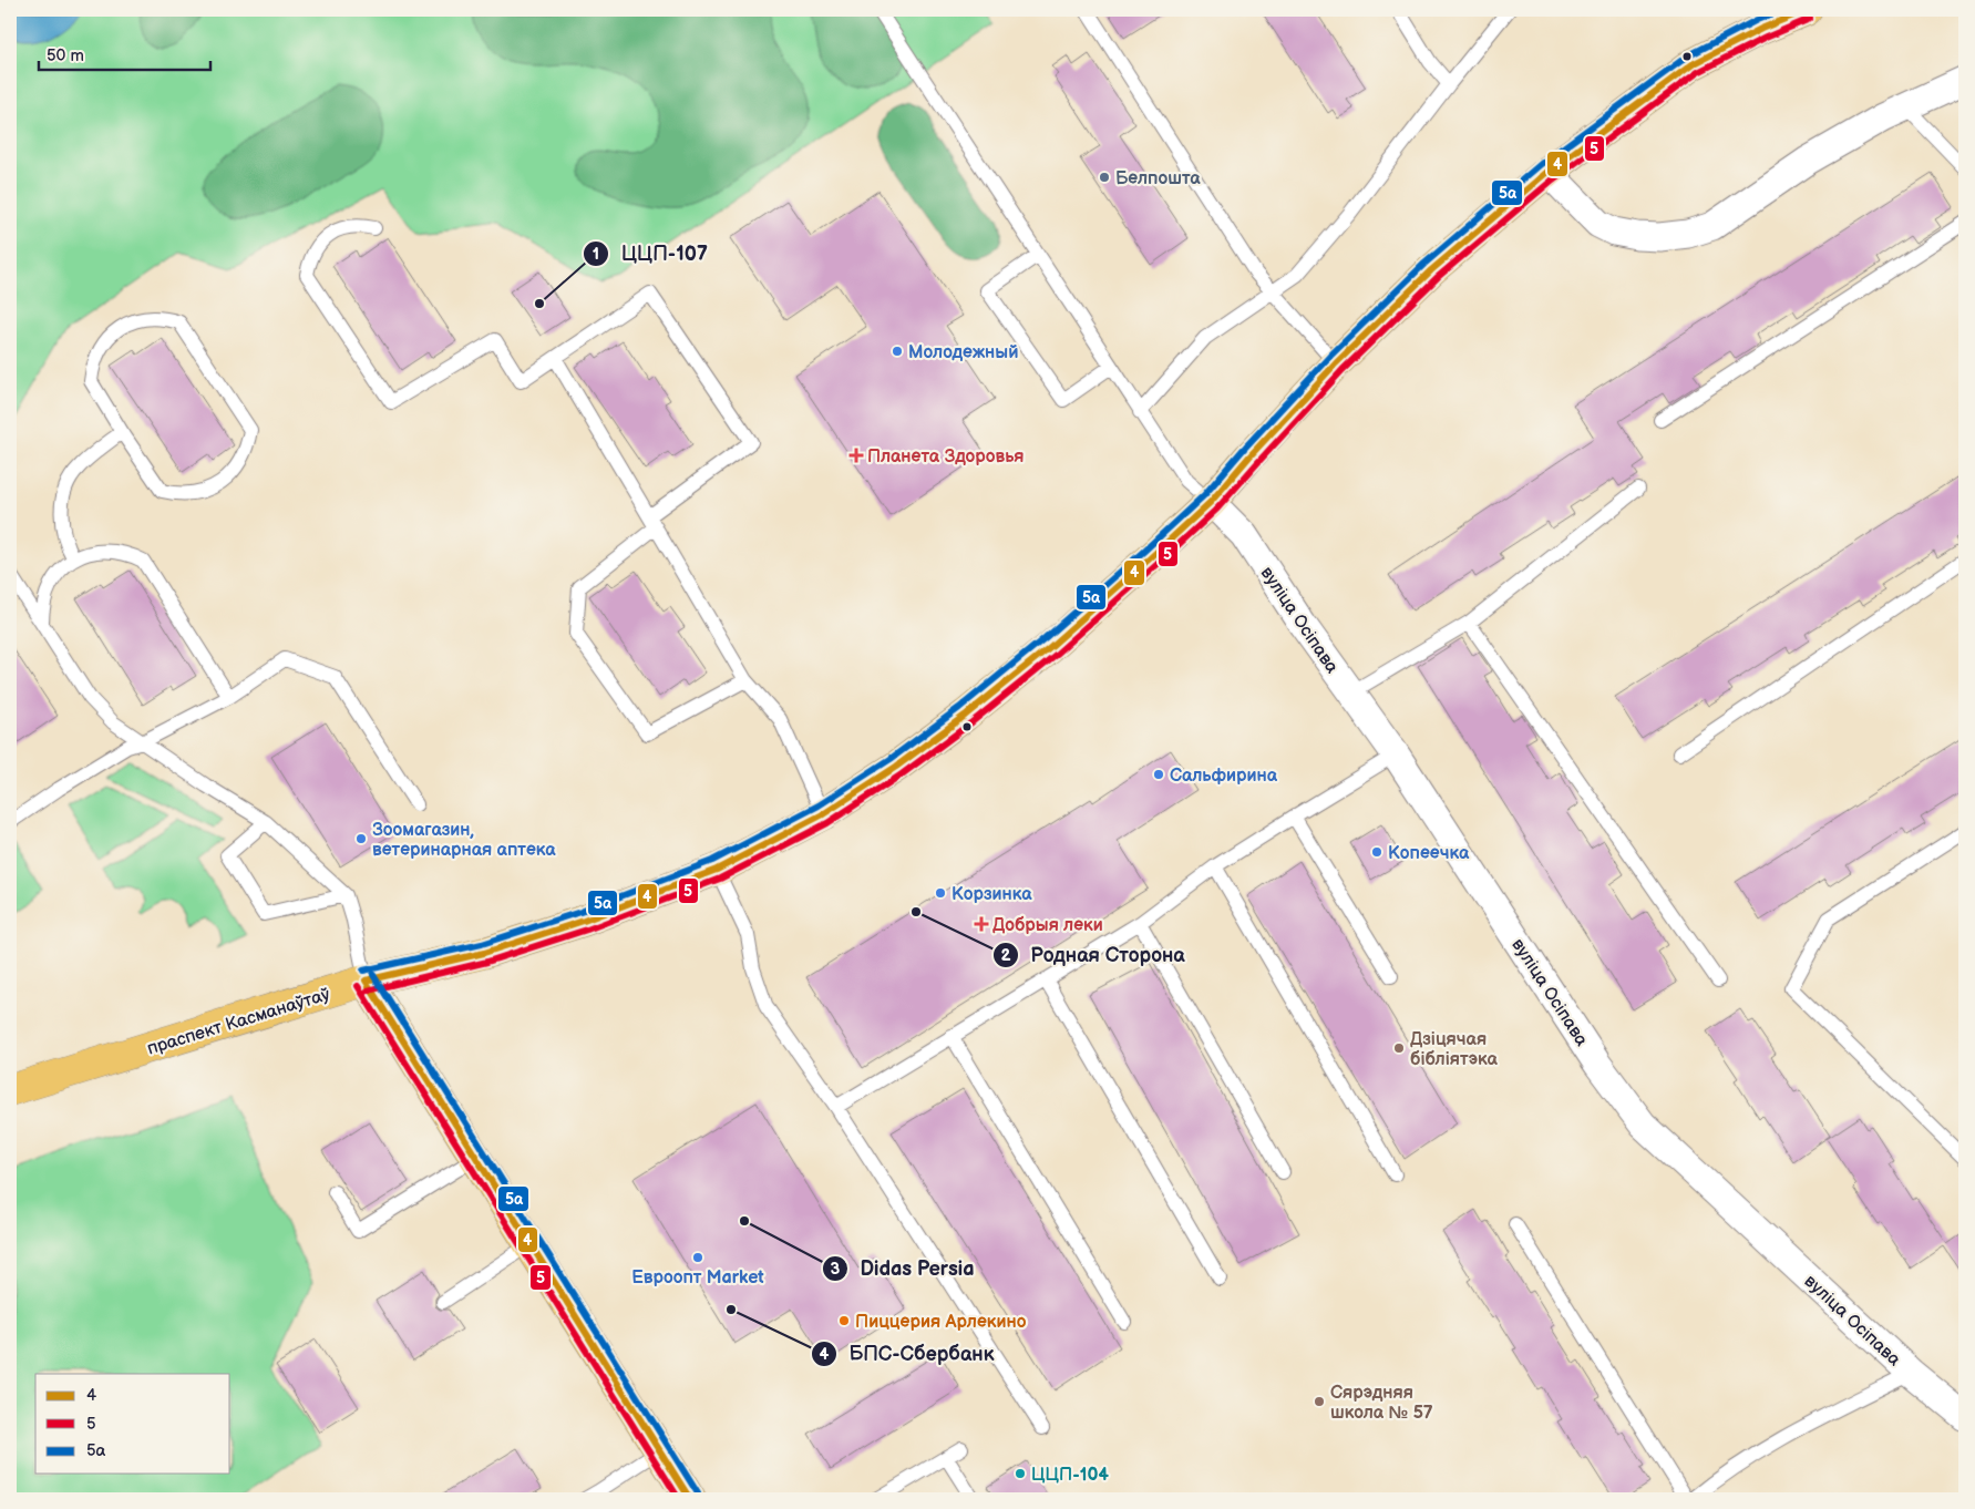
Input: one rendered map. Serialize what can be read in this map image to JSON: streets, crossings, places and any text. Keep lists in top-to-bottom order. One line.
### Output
{"streets":{"main road":["праспект Касманаўтаў"],"street":["вуліца Осіпава"]},"crossings":[["вуліца Осіпава","праспект Касманаўтаў"]],"places":{"other":["Белпошта","ЦЦП-107","Молодежный","Сальфирина","Зоомагазин, ветеринарная аптека","Копеечка","Корзинка","Родная Сторона","Дзіцячая бібліятэка","Didas Persia","Евроопт Market","БПС-Сбербанк","Пиццерия Арлекино","Сярэдняя школа № 57","ЦЦП-104"],"health":["Планета Здоровья","Добрыя леки"]},"lines":["transit line 4","transit line 5а","transit line 5"],"legend":["4","5","5а"],"scale_bar":"50 m"}
